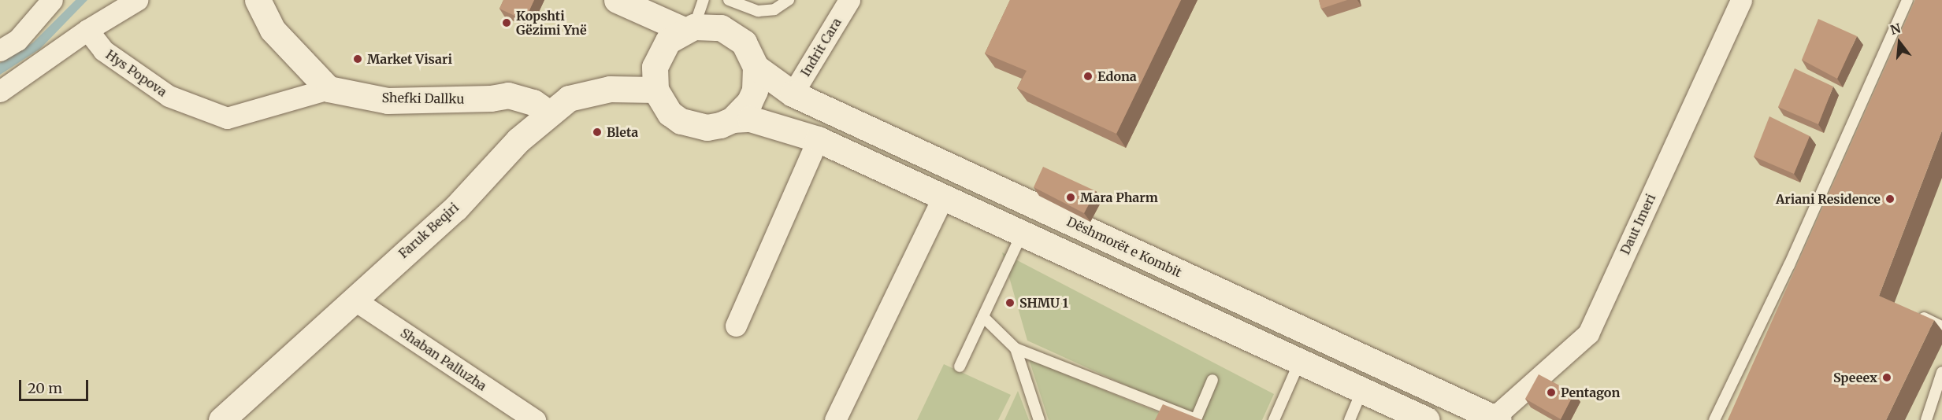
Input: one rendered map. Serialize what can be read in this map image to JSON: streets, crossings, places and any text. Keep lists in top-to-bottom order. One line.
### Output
{"streets":{"street":["Indrit Cara","Hys Popova","Shefki Dallku","Daut Imeri","Faruk Beqiri","Dëshmorët e Kombit","Shaban Palluzha"]},"crossings":[["Indrit Cara","Dëshmorët e Kombit"],["Hys Popova","Shefki Dallku"],["Shefki Dallku","Faruk Beqiri"],["Daut Imeri","Dëshmorët e Kombit"],["Faruk Beqiri","Dëshmorët e Kombit"],["Faruk Beqiri","Shaban Palluzha"]],"places":["Kopshti Gëzimi Ynë","Market Visari","Edona","Bleta","Mara Pharm","Ariani Residence","SHMU 1","Speeex","Pentagon"],"scale_bar":"20 m","north":"top"}
